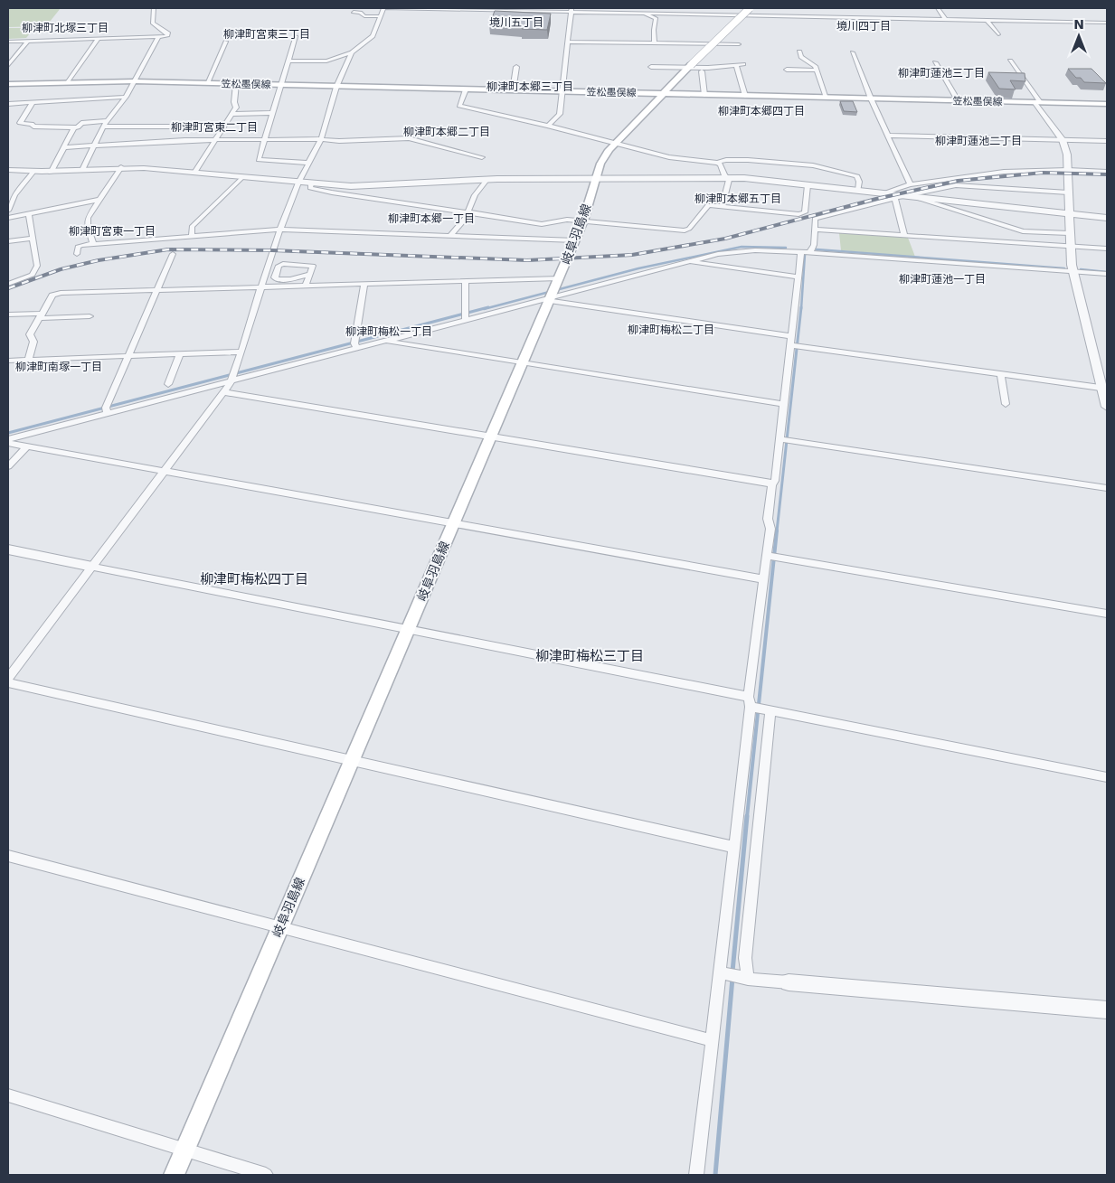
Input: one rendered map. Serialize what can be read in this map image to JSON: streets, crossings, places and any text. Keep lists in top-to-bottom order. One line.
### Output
{"streets":{"main road":["笠松墨俣線","岐阜羽島線"]},"crossings":[["笠松墨俣線","岐阜羽島線"]],"districts":["境川五丁目","境川四丁目","柳津町北塚三丁目","柳津町宮東三丁目","柳津町蓮池三丁目","柳津町本郷三丁目","柳津町本郷四丁目","柳津町宮東二丁目","柳津町本郷二丁目","柳津町蓮池二丁目","柳津町本郷五丁目","柳津町本郷一丁目","柳津町宮東一丁目","柳津町蓮池一丁目","柳津町梅松二丁目","柳津町梅松一丁目","柳津町南塚一丁目","柳津町梅松四丁目","柳津町梅松三丁目"],"north":"top"}
